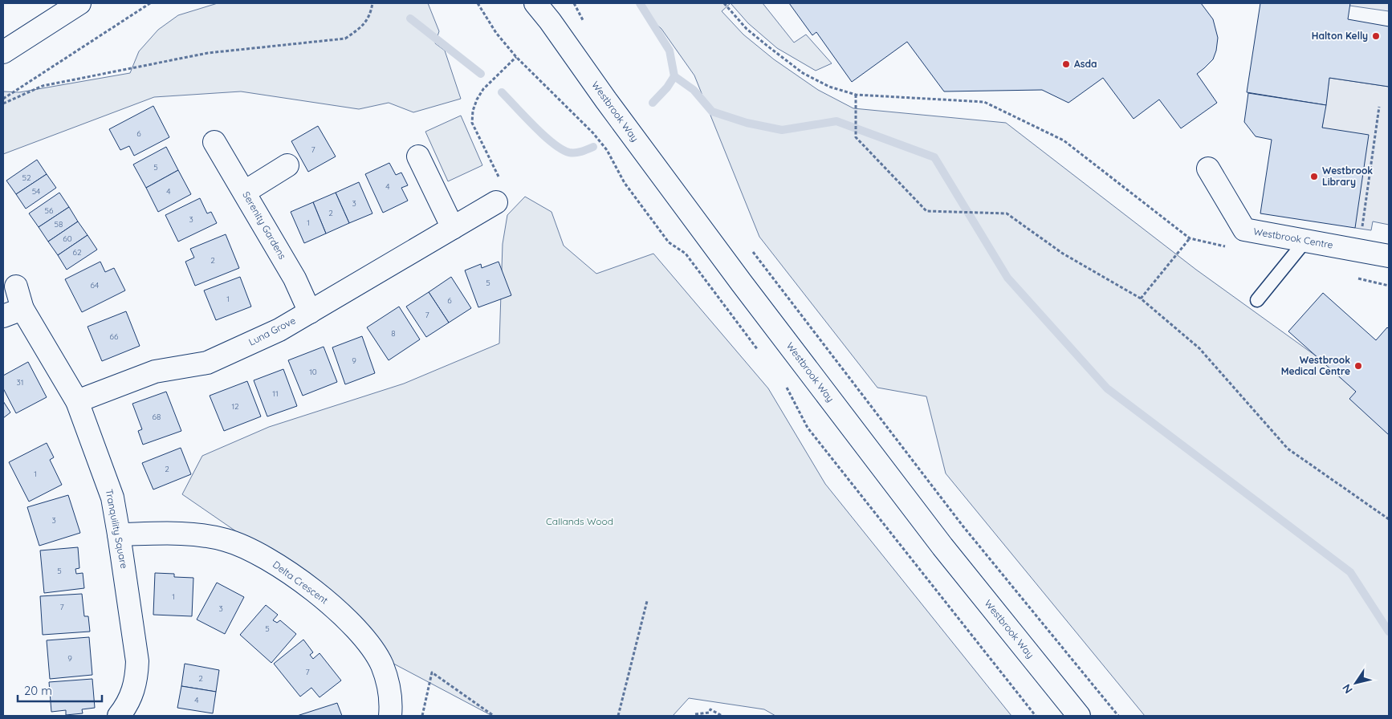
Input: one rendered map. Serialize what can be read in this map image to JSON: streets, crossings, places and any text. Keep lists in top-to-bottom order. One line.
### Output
{"streets":{"street":["Westbrook Way","Serenity Gardens","Westbrook Centre","Luna Grove","Tranquility Square","Delta Crescent"]},"crossings":[["Serenity Gardens","Luna Grove"],["Luna Grove","Tranquility Square"],["Tranquility Square","Delta Crescent"]],"parks":["Callands Wood"],"places":["Halton Kelly","Asda","Westbrook Library","Westbrook Medical Centre"],"house_numbers":["6","7","5","52","4","54","4","3","56","2","3","1","58","60","62","2","5","64","1","6","7","8","66","9","10","31","11","12","68","2","1","3","5","1","7","3","5","9","7","2","4"],"scale_bar":"20 m","north":"bottom left"}
